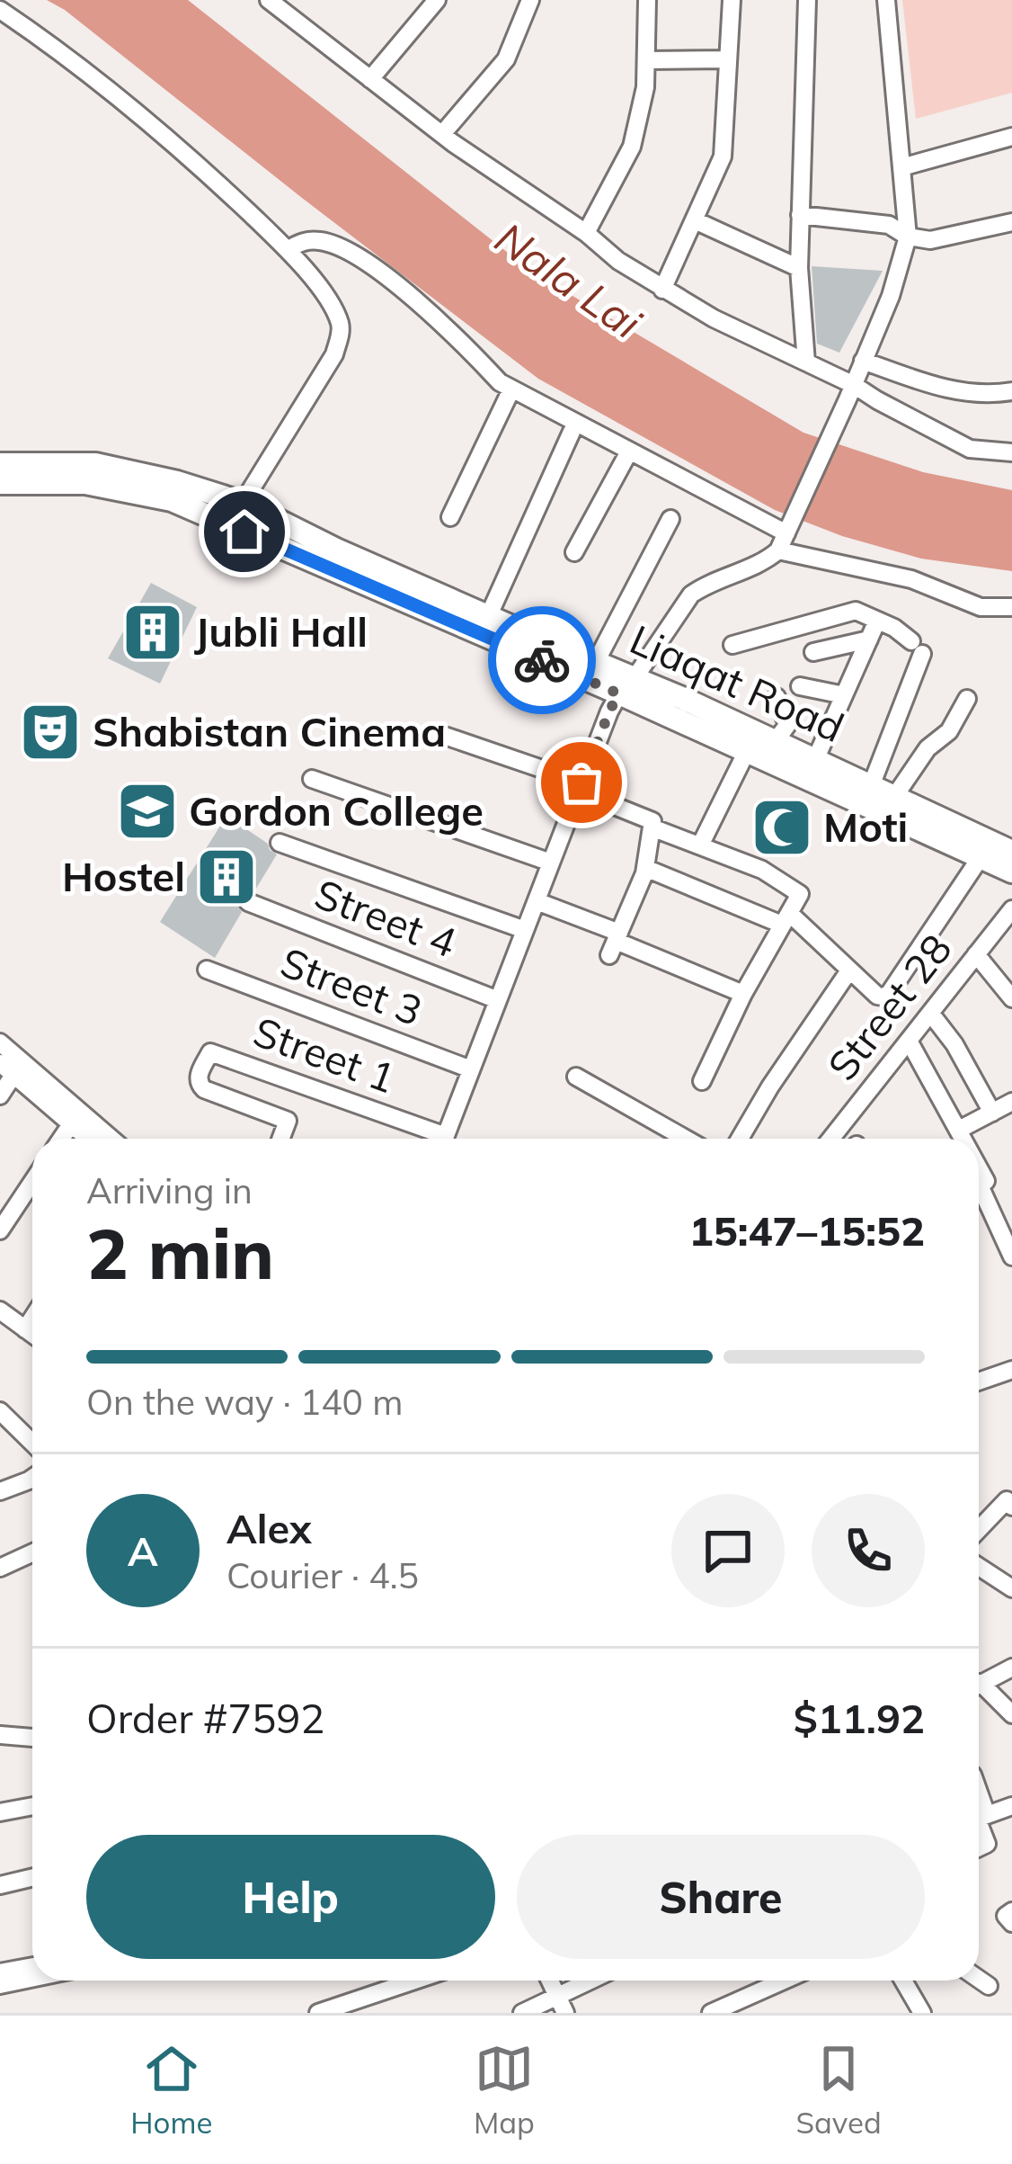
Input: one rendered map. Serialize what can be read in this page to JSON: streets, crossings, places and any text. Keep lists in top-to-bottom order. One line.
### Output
{"streets":{"main road":["Liaqat Road"],"street":["Street 4","Street 3","Street 28","Street 1"]},"water":["Nala Lai"],"places":{"building":["Jubli Hall","Hostel"],"theatre":["Shabistan Cinema"],"school or university":["Gordon College"],"mosque":["Moti"]},"page":{"heading":["2 min","Arriving in","15:47–15:52"],"panel":["Alex","Courier · 4.5","Order #7592","$11.92"],"bar":"On the way · 140 m","round":"A","buttons":["Help","Share"],"tabs":["Home","Map","Saved"]}}
